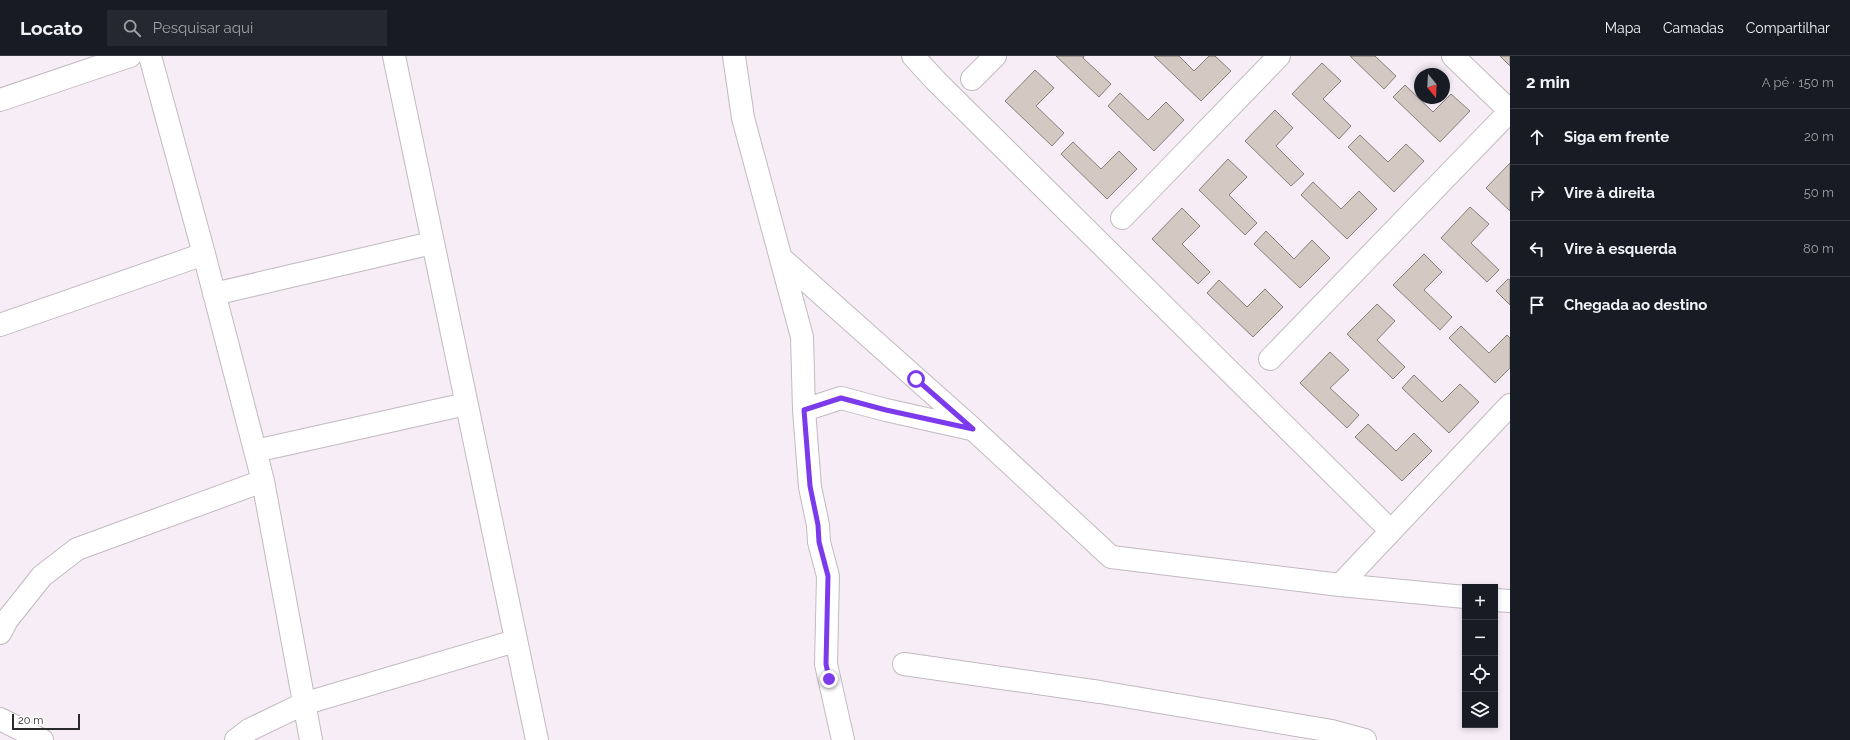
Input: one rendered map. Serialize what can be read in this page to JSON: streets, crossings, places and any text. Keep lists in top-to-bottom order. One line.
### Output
{"scale_bar":"20 m","north":"bottom","page":{"header":"Locato","search":"Pesquisar aqui","nav":["Mapa","Camadas","Compartilhar"],"heading":["2 min","A pé · 150 m"],"list":[["Siga em frente","20 m"],["Vire à direita","50 m"],["Vire à esquerda","80 m"],"Chegada ao destino"],"map_buttons":["+","−"],"scale":"20 m"}}
